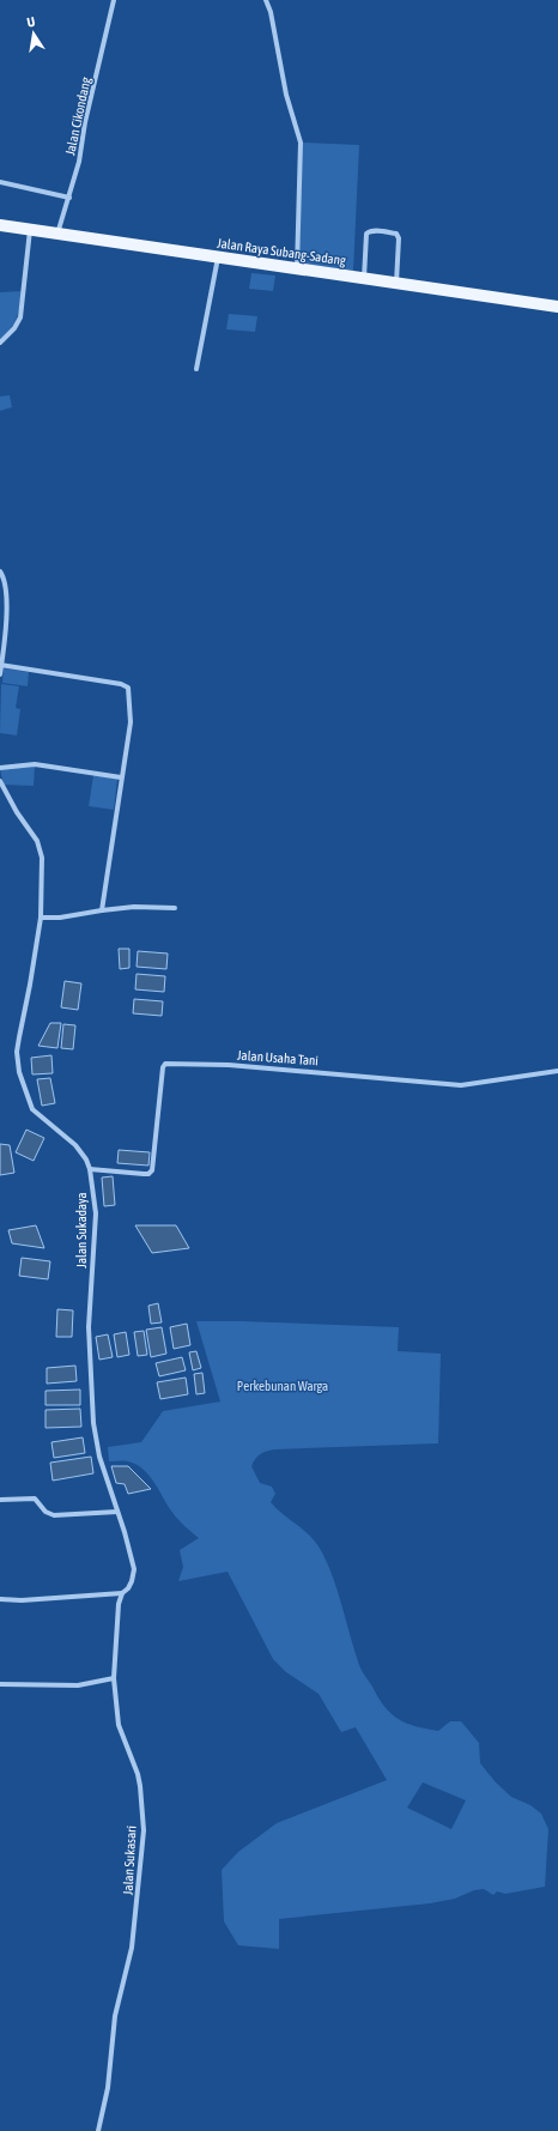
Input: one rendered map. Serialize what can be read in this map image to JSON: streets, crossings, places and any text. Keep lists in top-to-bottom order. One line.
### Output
{"streets":{"main road":["Jalan Raya Subang-Sadang"],"street":["Jalan Cikondang","Jalan Usaha Tani","Jalan Sukadaya","Jalan Sukasari"]},"crossings":[["Jalan Cikondang","Jalan Raya Subang-Sadang"],["Jalan Usaha Tani","Jalan Sukadaya"]],"parks":["Perkebunan Warga"],"north":"top"}
